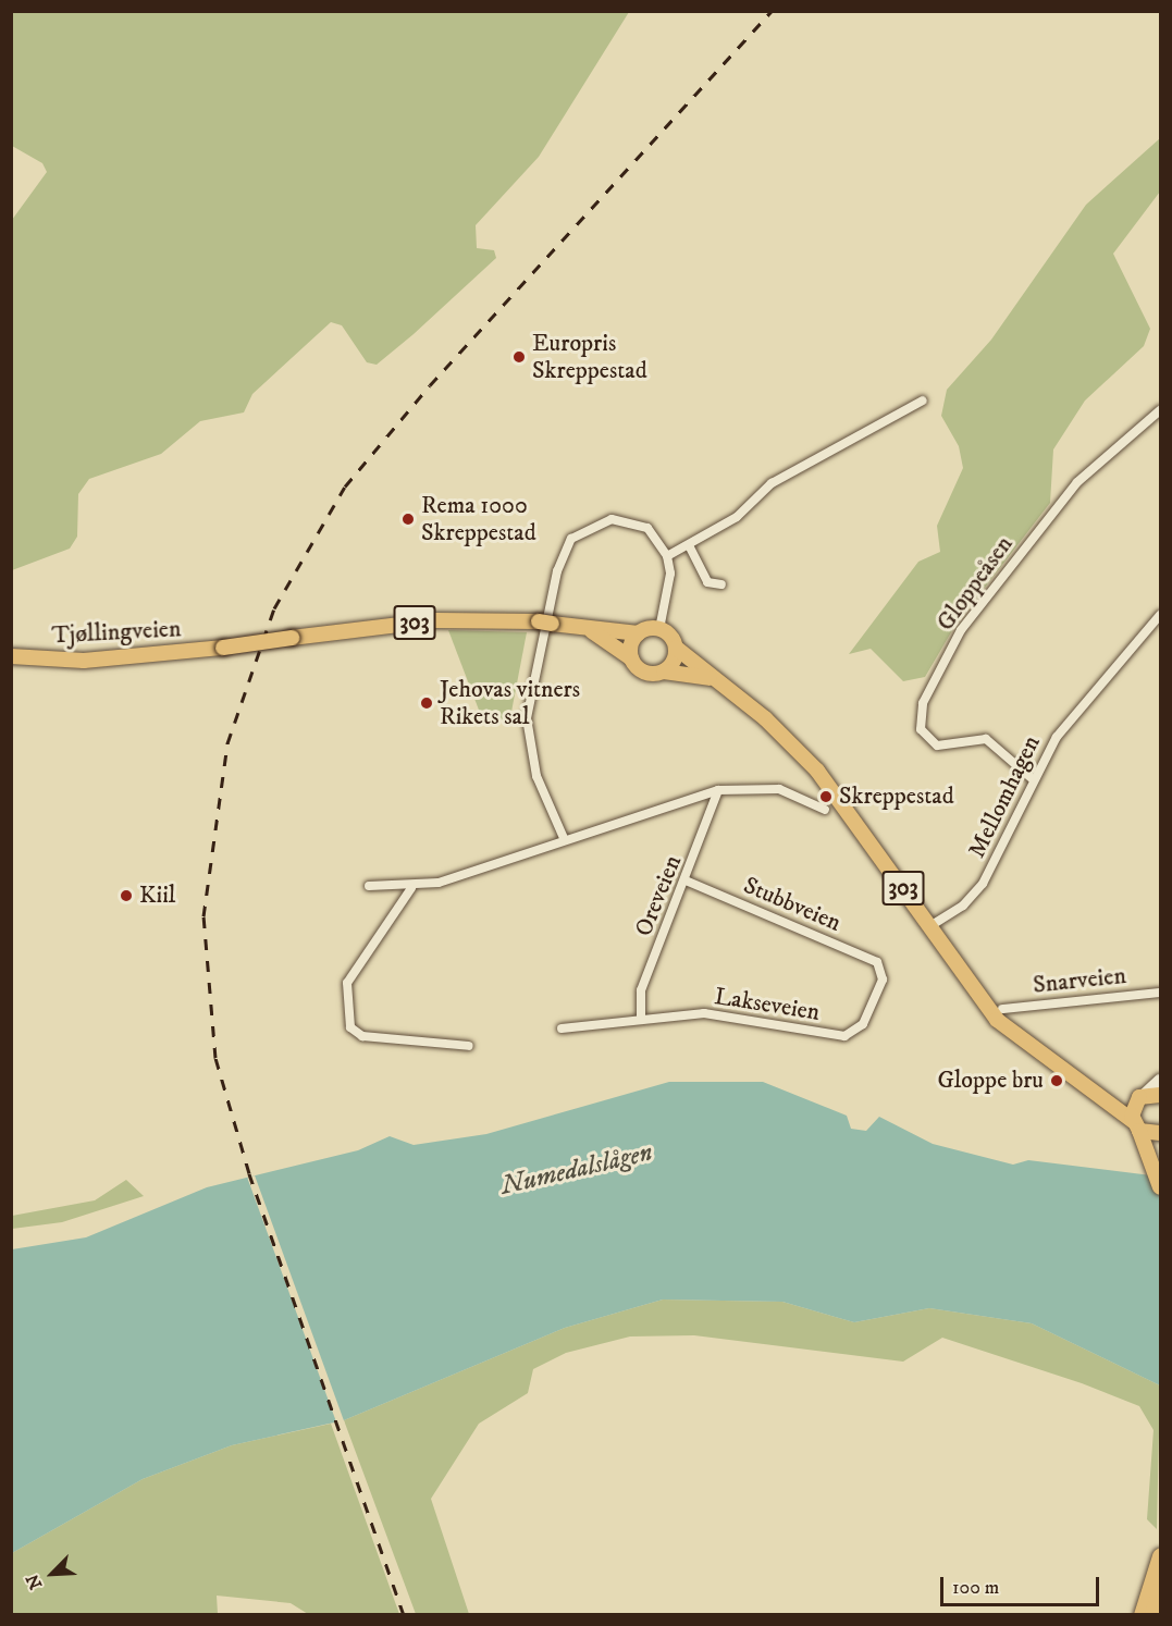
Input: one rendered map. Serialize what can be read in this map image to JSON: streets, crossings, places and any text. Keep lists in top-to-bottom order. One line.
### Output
{"streets":{"main road":["303","Tjøllingveien"],"street":["Gloppeåsen","Mellomhagen","Oreveien","Stubbveien","Snarveien","Lakseveien"]},"crossings":[["Gloppeåsen","Mellomhagen"],["303","Tjøllingveien"],["303","Mellomhagen"],["Oreveien","Stubbveien"],["Oreveien","Lakseveien"],["Stubbveien","Lakseveien"]],"water":["Numedalslågen"],"places":["Europris Skreppestad","Rema 1000 Skreppestad","Jehovas vitners Rikets sal","Skreppestad","Kiil","Gloppe bru"],"scale_bar":"100 m","north":"bottom left"}
